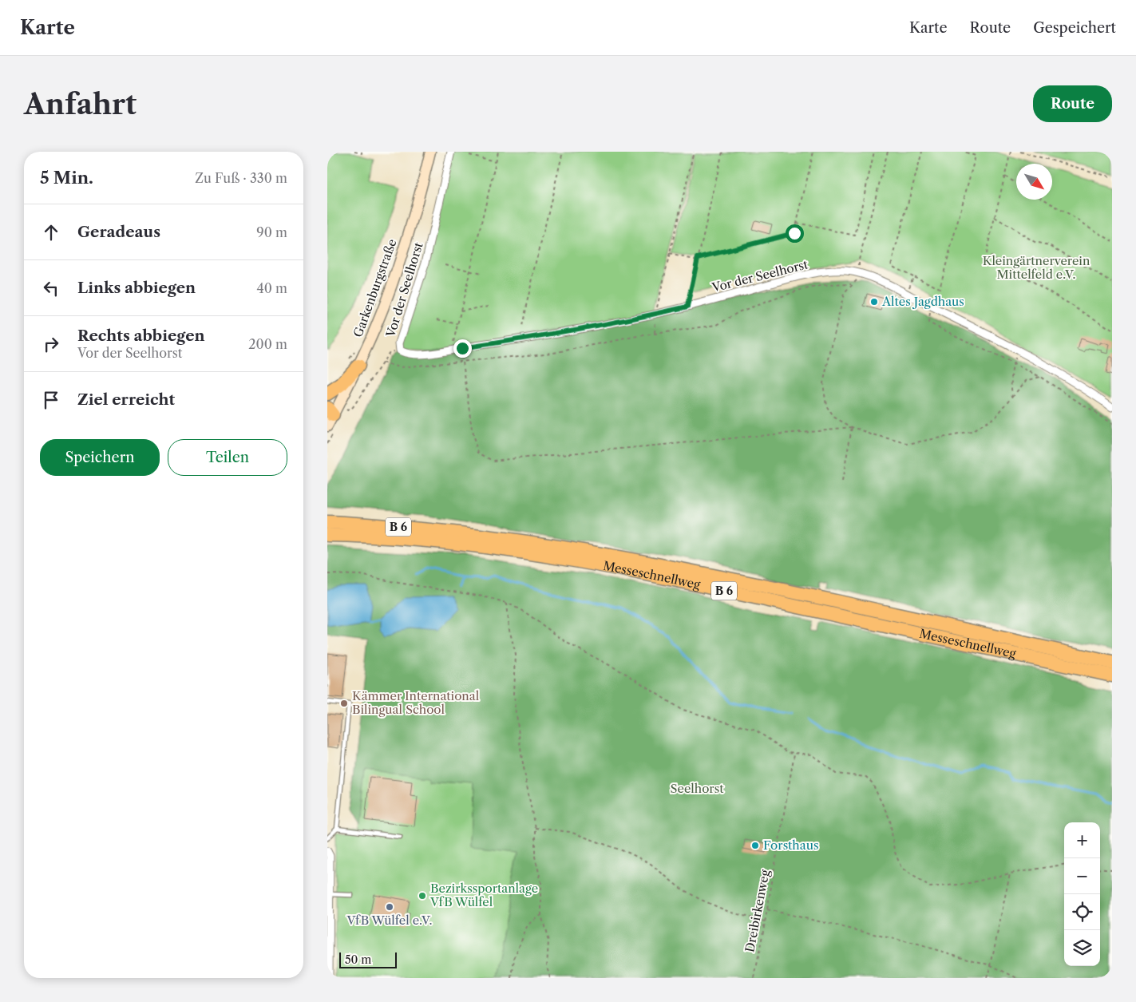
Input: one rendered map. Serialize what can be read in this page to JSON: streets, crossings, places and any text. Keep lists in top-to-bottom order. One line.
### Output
{"streets":{"highway":["B 6","Messeschnellweg"],"main road":["Garkenburgstraße"],"street":["Vor der Seelhorst"],"path":["Dreibirkenweg"]},"parks":["Kleingärtnerverein Mittelfeld e.V.","Seelhorst"],"places":["Altes Jagdhaus","Kämmer International Bilingual School","Forsthaus","Bezirkssportanlage VfB Wülfel","VfB Wülfel e.V."],"scale_bar":"50 m","north":"bottom right","page":{"header":"Karte","nav":["Karte","Route","Gespeichert"],"buttons":["Route",["Speichern","Teilen"]],"title":"Anfahrt","heading":["5 Min.","Zu Fuß · 330 m"],"list":[["Geradeaus","90 m"],["Links abbiegen","40 m"],["Rechts abbiegen","Vor der Seelhorst","200 m"],"Ziel erreicht"],"map_buttons":["+","−"],"scale":"50 m"}}
